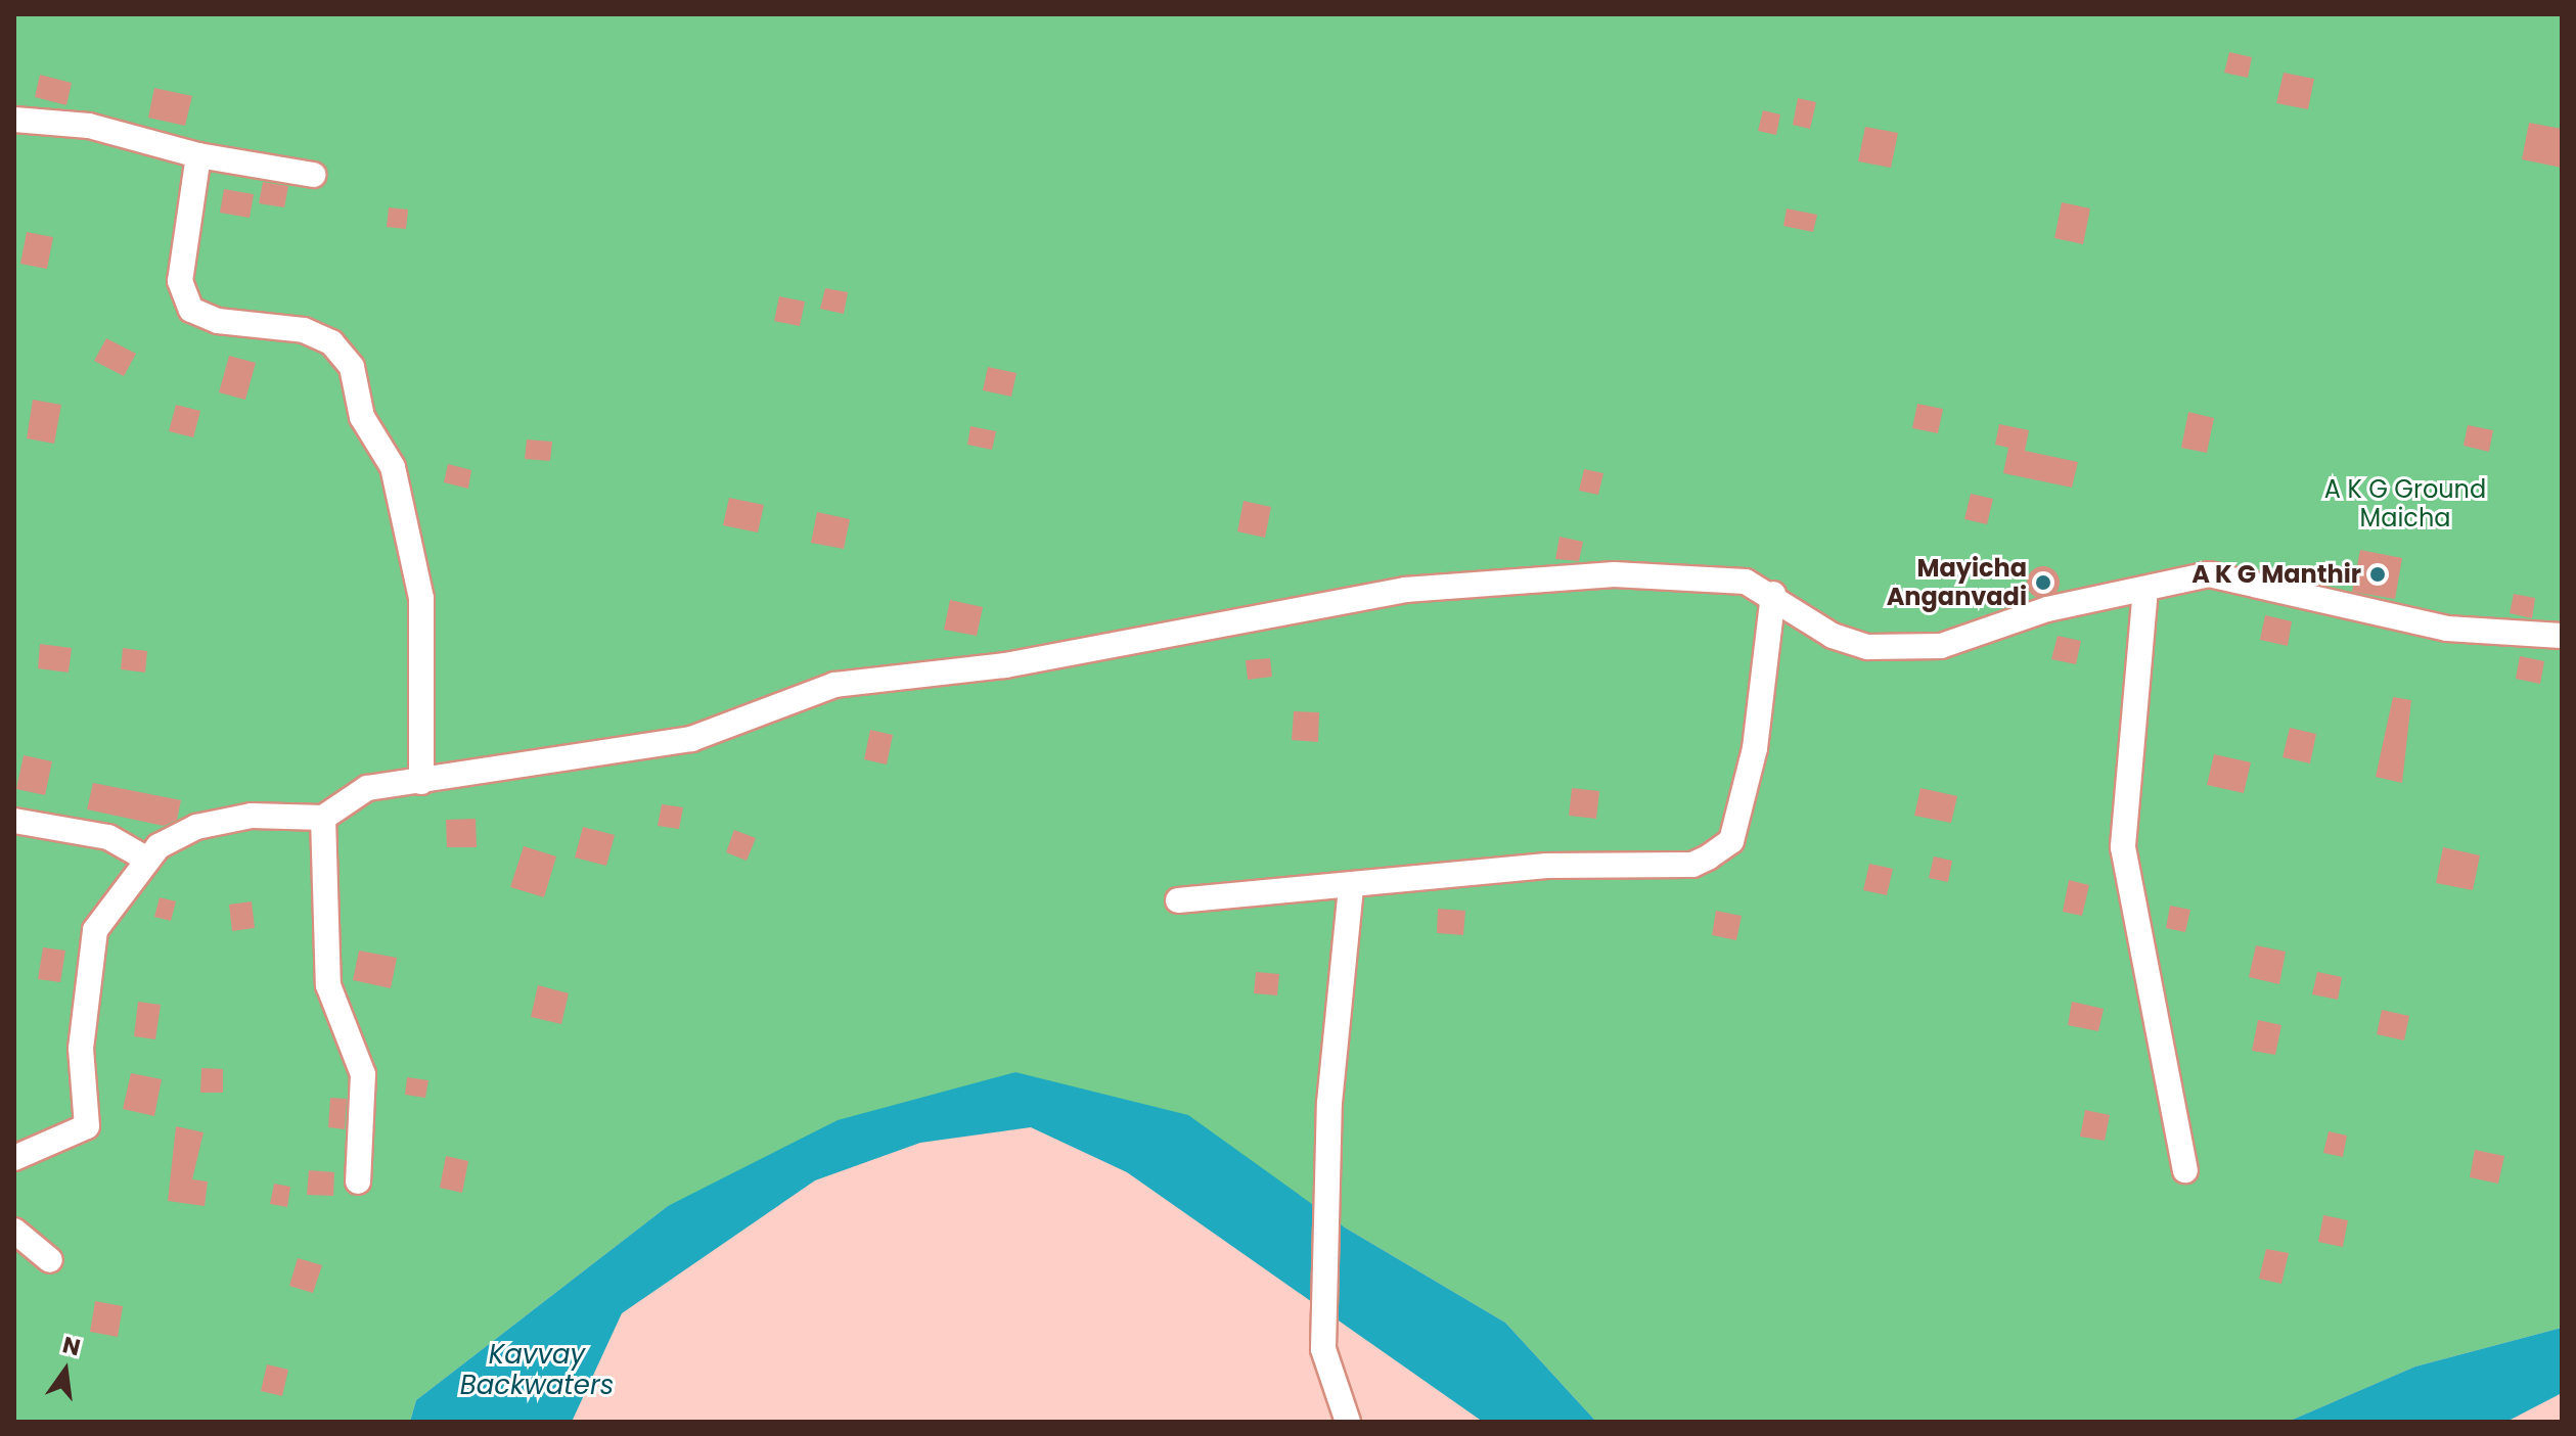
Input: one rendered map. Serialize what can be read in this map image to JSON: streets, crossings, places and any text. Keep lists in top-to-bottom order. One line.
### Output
{"water":["Kavvay Backwaters"],"parks":["A K G Ground Maicha"],"places":["A K G Manthir","Mayicha Anganvadi"],"north":"top"}
